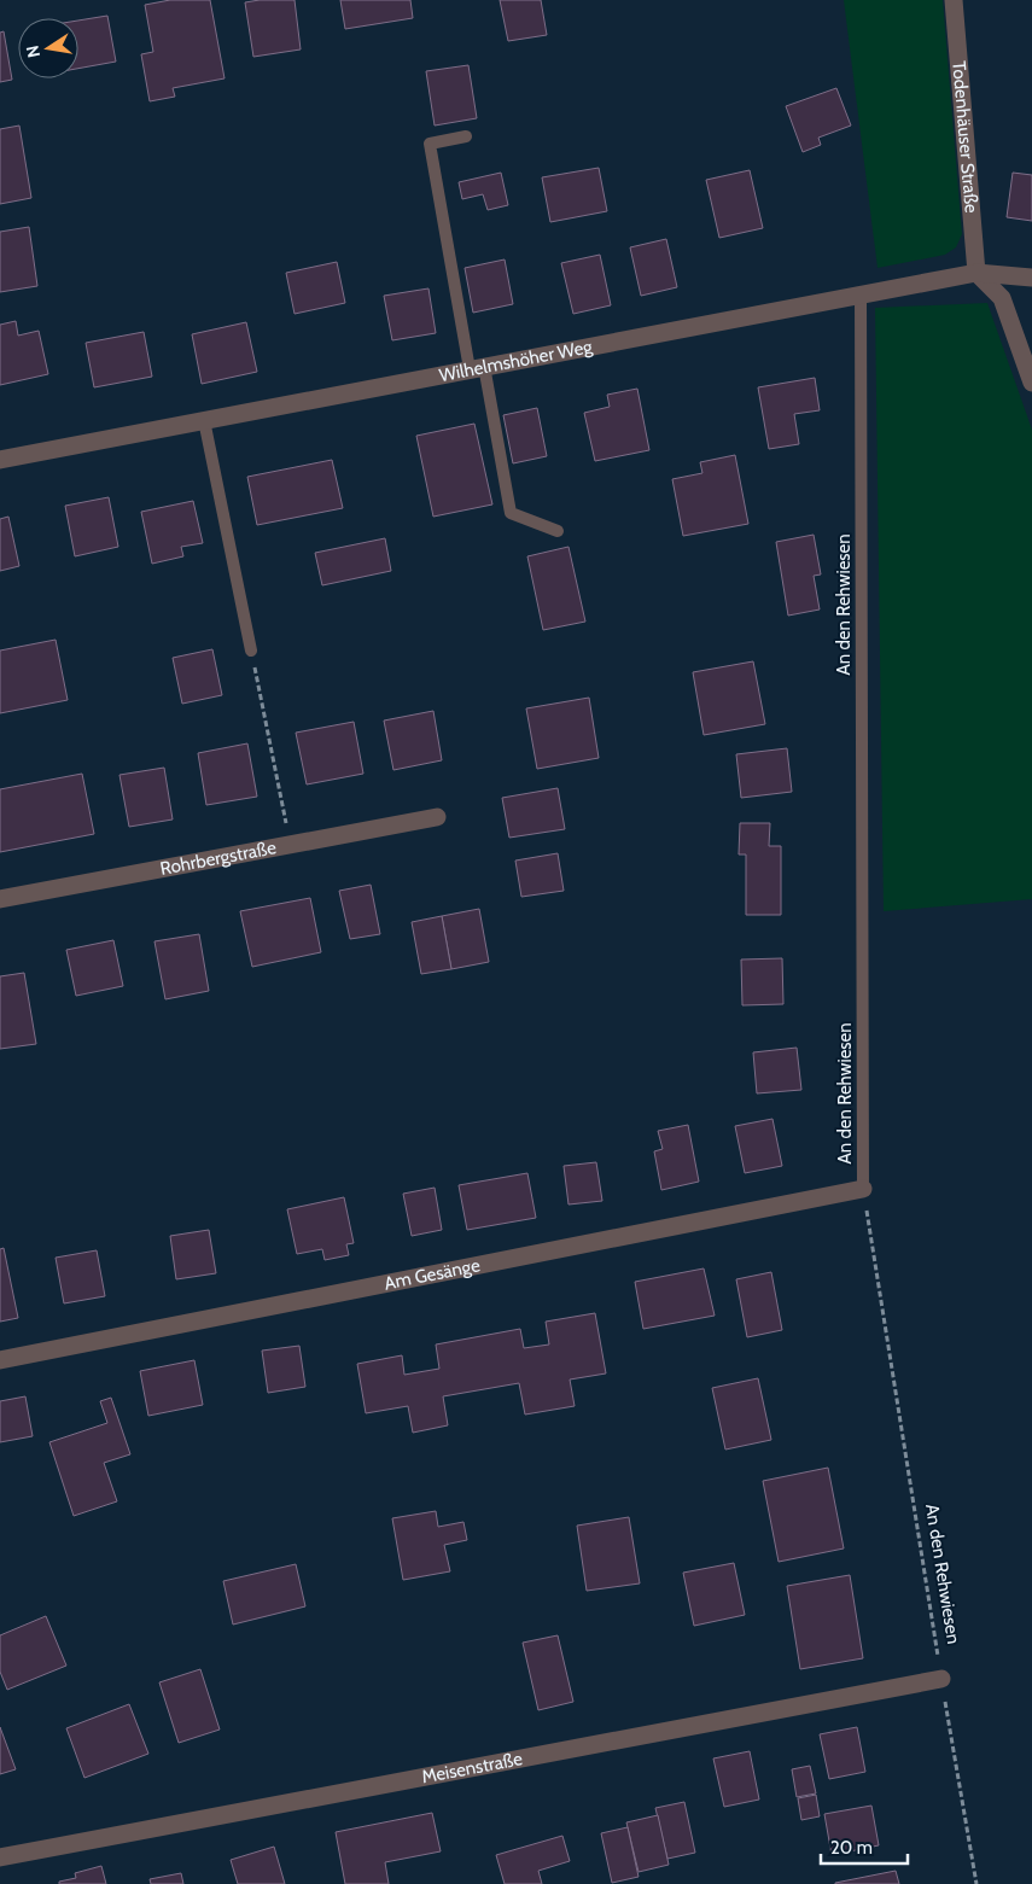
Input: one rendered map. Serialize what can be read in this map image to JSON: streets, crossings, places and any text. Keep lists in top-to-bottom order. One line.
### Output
{"streets":{"street":["Todenhäuser Straße","Wilhelmshöher Weg","Rohrbergstraße","Am Gesänge","Meisenstraße"],"lane":["An den Rehwiesen"]},"crossings":[["Todenhäuser Straße","Wilhelmshöher Weg"],["Wilhelmshöher Weg","An den Rehwiesen"],["An den Rehwiesen","Am Gesänge"],["An den Rehwiesen","Meisenstraße"]],"scale_bar":"20 m","north":"left"}
